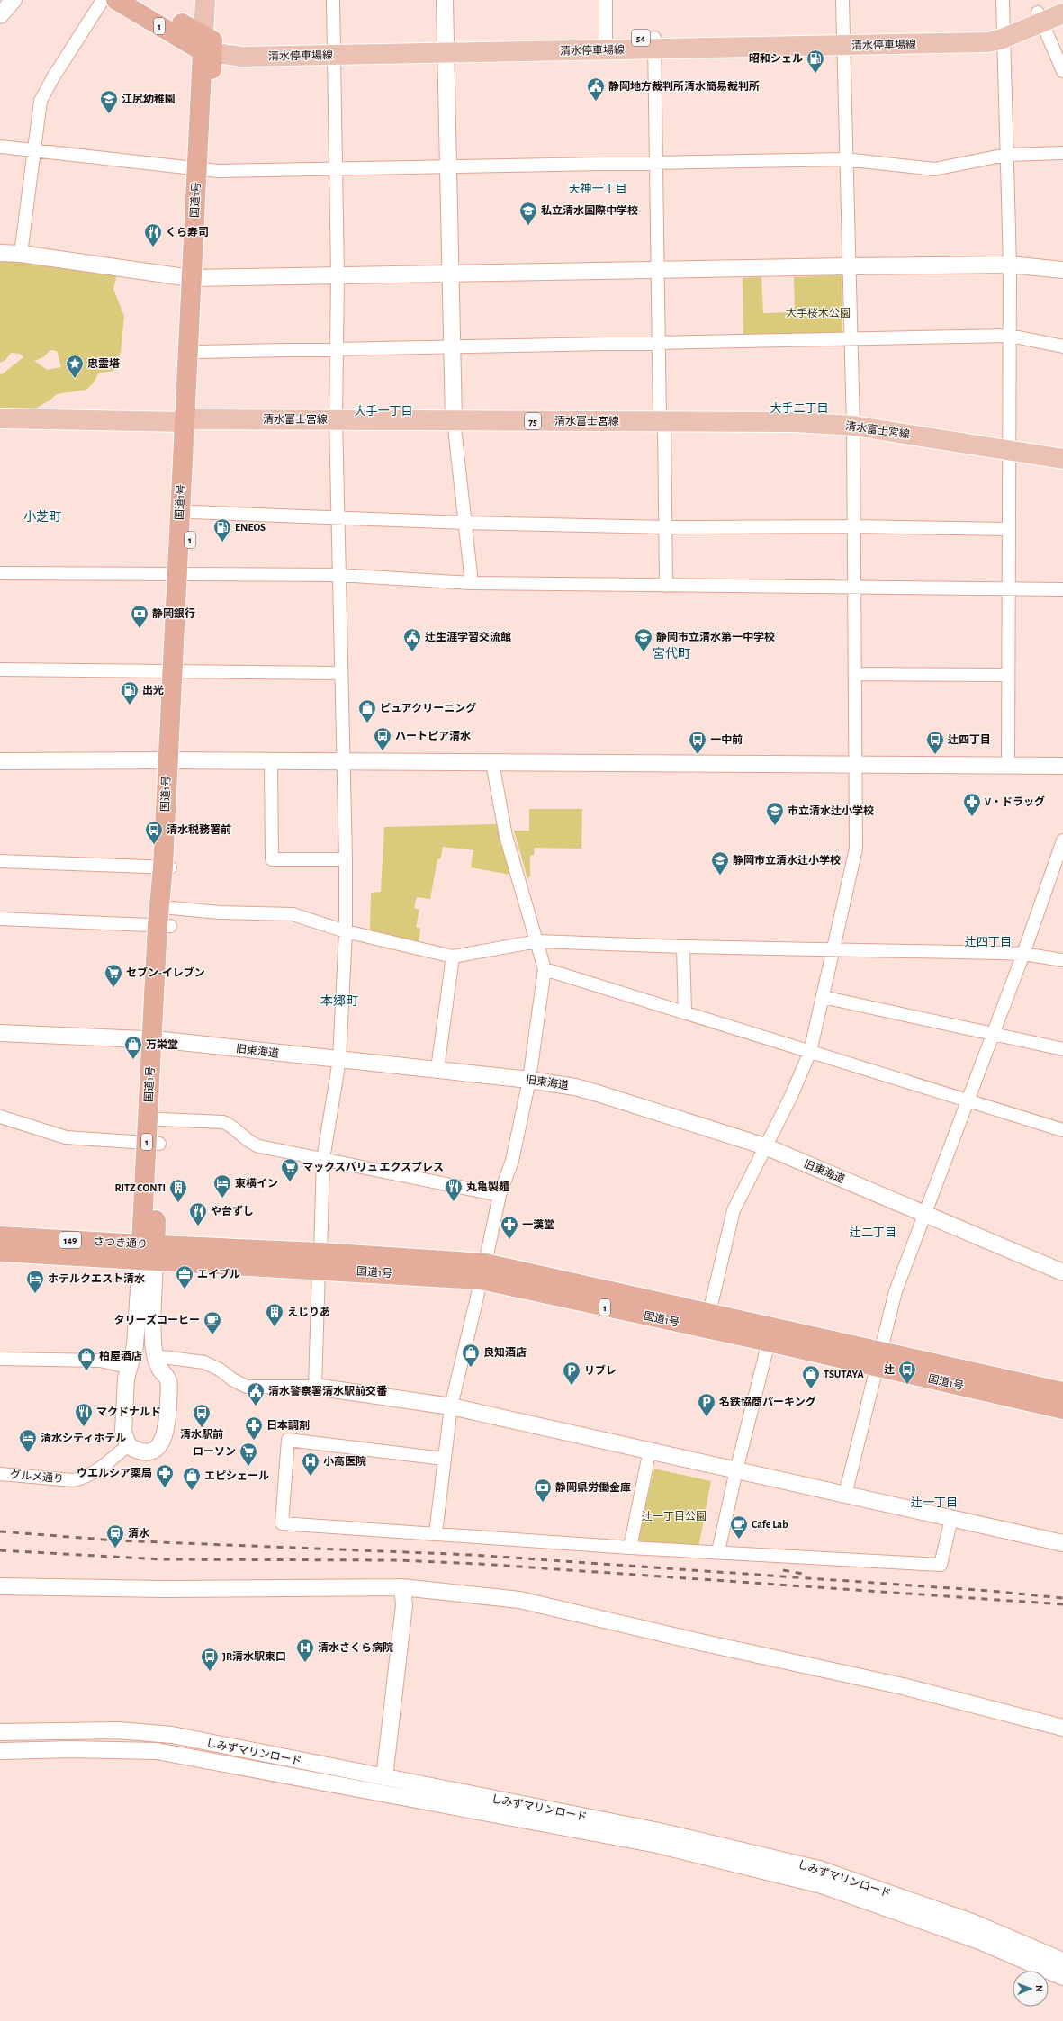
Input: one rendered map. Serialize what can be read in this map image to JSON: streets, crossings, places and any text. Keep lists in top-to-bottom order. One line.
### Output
{"streets":{"highway":["1","国道1号","149","さつき通り"],"main road":["54","清水停車場線","清水富士宮線","75"],"street":["旧東海道","グルメ通り","しみずマリンロード"]},"crossings":[["1","清水停車場線"],["1","国道1号"],["清水停車場線","国道1号"],["国道1号","清水富士宮線"],["国道1号","旧東海道"],["国道1号","さつき通り"]],"districts":["天神一丁目","大手二丁目","大手一丁目","小芝町","宮代町","辻四丁目","本郷町","辻二丁目","辻一丁目"],"parks":["大手桜木公園","辻一丁目公園"],"places":{"fuel station":["昭和シェル","ENEOS","出光"],"public building":["静岡地方裁判所清水簡易裁判所","辻生涯学習交流館","清水警察署清水駅前交番"],"school or university":["江尻幼稚園","私立清水国際中学校","静岡市立清水第一中学校","市立清水辻小学校","静岡市立清水辻小学校"],"restaurant":["くら寿司","丸亀製麺","や台ずし","マクドナルド"],"place":["忠霊塔"],"bank":["静岡銀行","静岡県労働金庫"],"shop":["ピュアクリーニング","万栄堂","良知酒店","柏屋酒店","TSUTAYA","エピシェール"],"bus stop":["ハートピア清水","一中前","辻四丁目","清水税務署前","辻","清水駅前","JR清水駅東口"],"pharmacy":["V・ドラッグ","一漢堂","日本調剤","ウエルシア薬局"],"supermarket":["セブン-イレブン","マックスバリュ エクスプレス","ローソン"],"hotel":["東横イン","ホテルクエスト清水","清水シティホテル"],"building":["RITZ CONTI","えじりあ"],"office":["エイブル"],"cafe":["タリーズコーヒー","Cafe Lab"],"parking":["リブレ","名鉄協商パーキング"],"hospital":["小高医院","清水さくら病院"],"station":["清水"]},"north":"right"}
